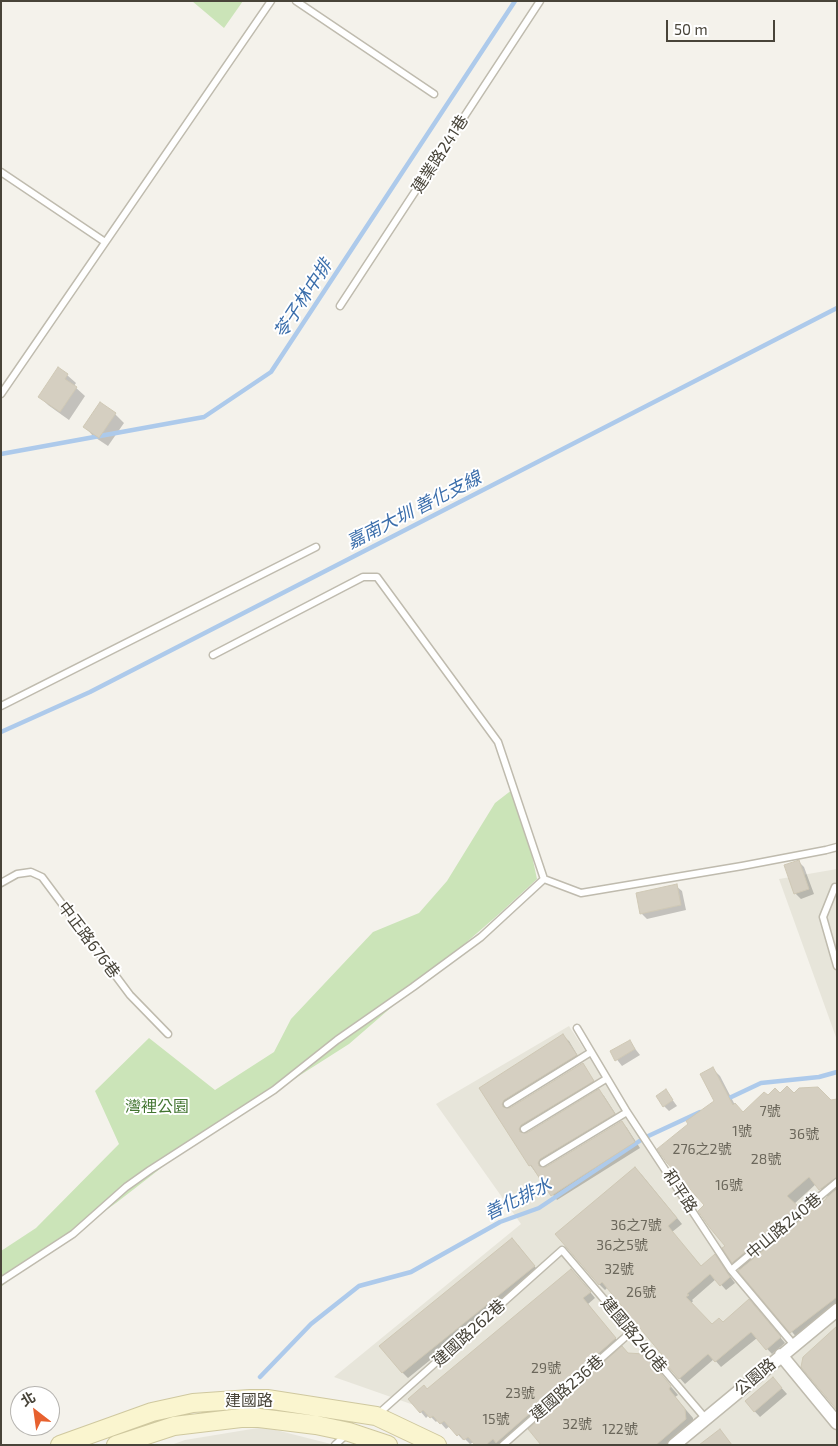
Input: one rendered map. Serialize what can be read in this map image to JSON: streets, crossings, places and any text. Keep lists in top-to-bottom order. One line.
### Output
{"streets":{"street":["公園路","建國路"],"lane":["建業路241巷","中正路676巷","和平路","中山路240巷","建國路262巷","建國路240巷","建國路236巷"]},"crossings":[["和平路","中山路240巷"],["和平路","公園路"],["建國路262巷","建國路240巷"],["建國路262巷","建國路"],["建國路240巷","公園路"],["建國路240巷","建國路236巷"]],"water":["苓子林中排","嘉南大圳 善化支線","善化排水"],"parks":["灣裡公園"],"house_numbers":["7號","1號","36號","276之2號","28號","16號","36之7號","36之5號","32號","26號","29號","23號","15號","32號","122號"],"scale_bar":"50 m","north":"top left"}
